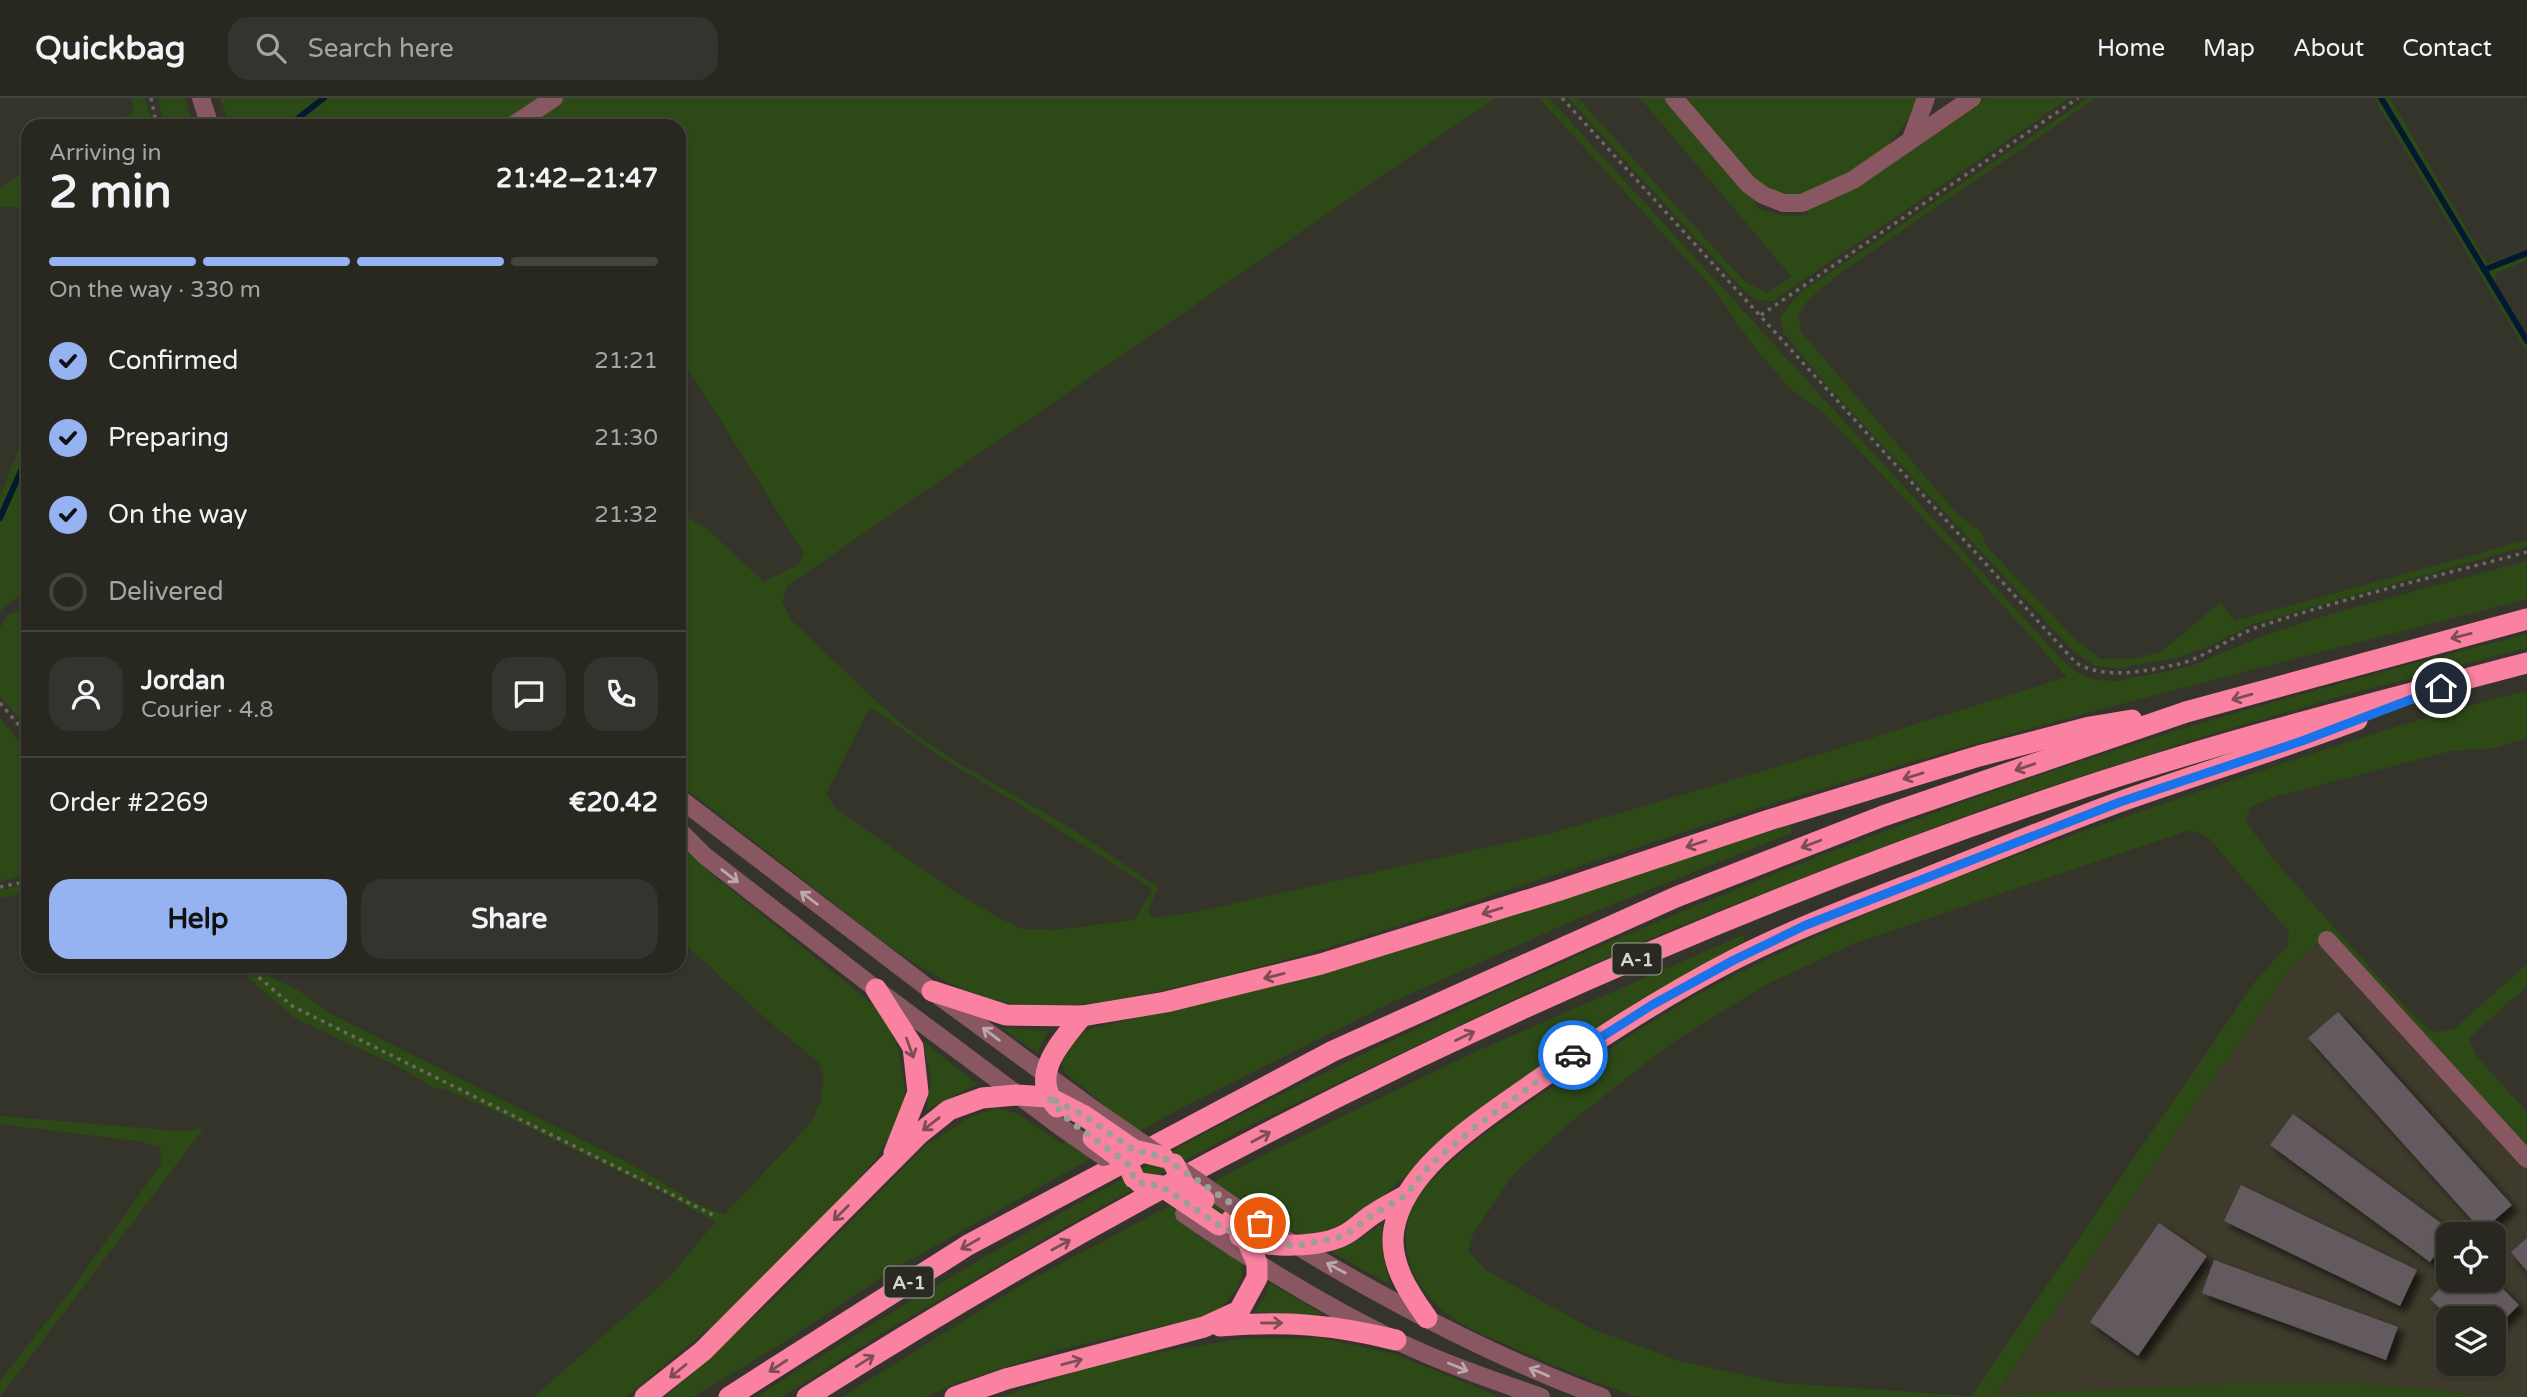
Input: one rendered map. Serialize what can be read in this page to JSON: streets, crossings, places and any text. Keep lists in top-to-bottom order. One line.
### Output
{"streets":{"highway":["A-1"]},"page":{"header":"Quickbag","search":"Search here","nav":["Home","Map","About","Contact"],"heading":["2 min","Arriving in","21:42–21:47"],"panel":["Jordan","Courier · 4.8","Order #2269","€20.42"],"bar":"On the way · 330 m","list":[["Confirmed","21:21"],["Preparing","21:30"],["On the way","21:32"],"Delivered"],"buttons":["Help","Share"]}}
